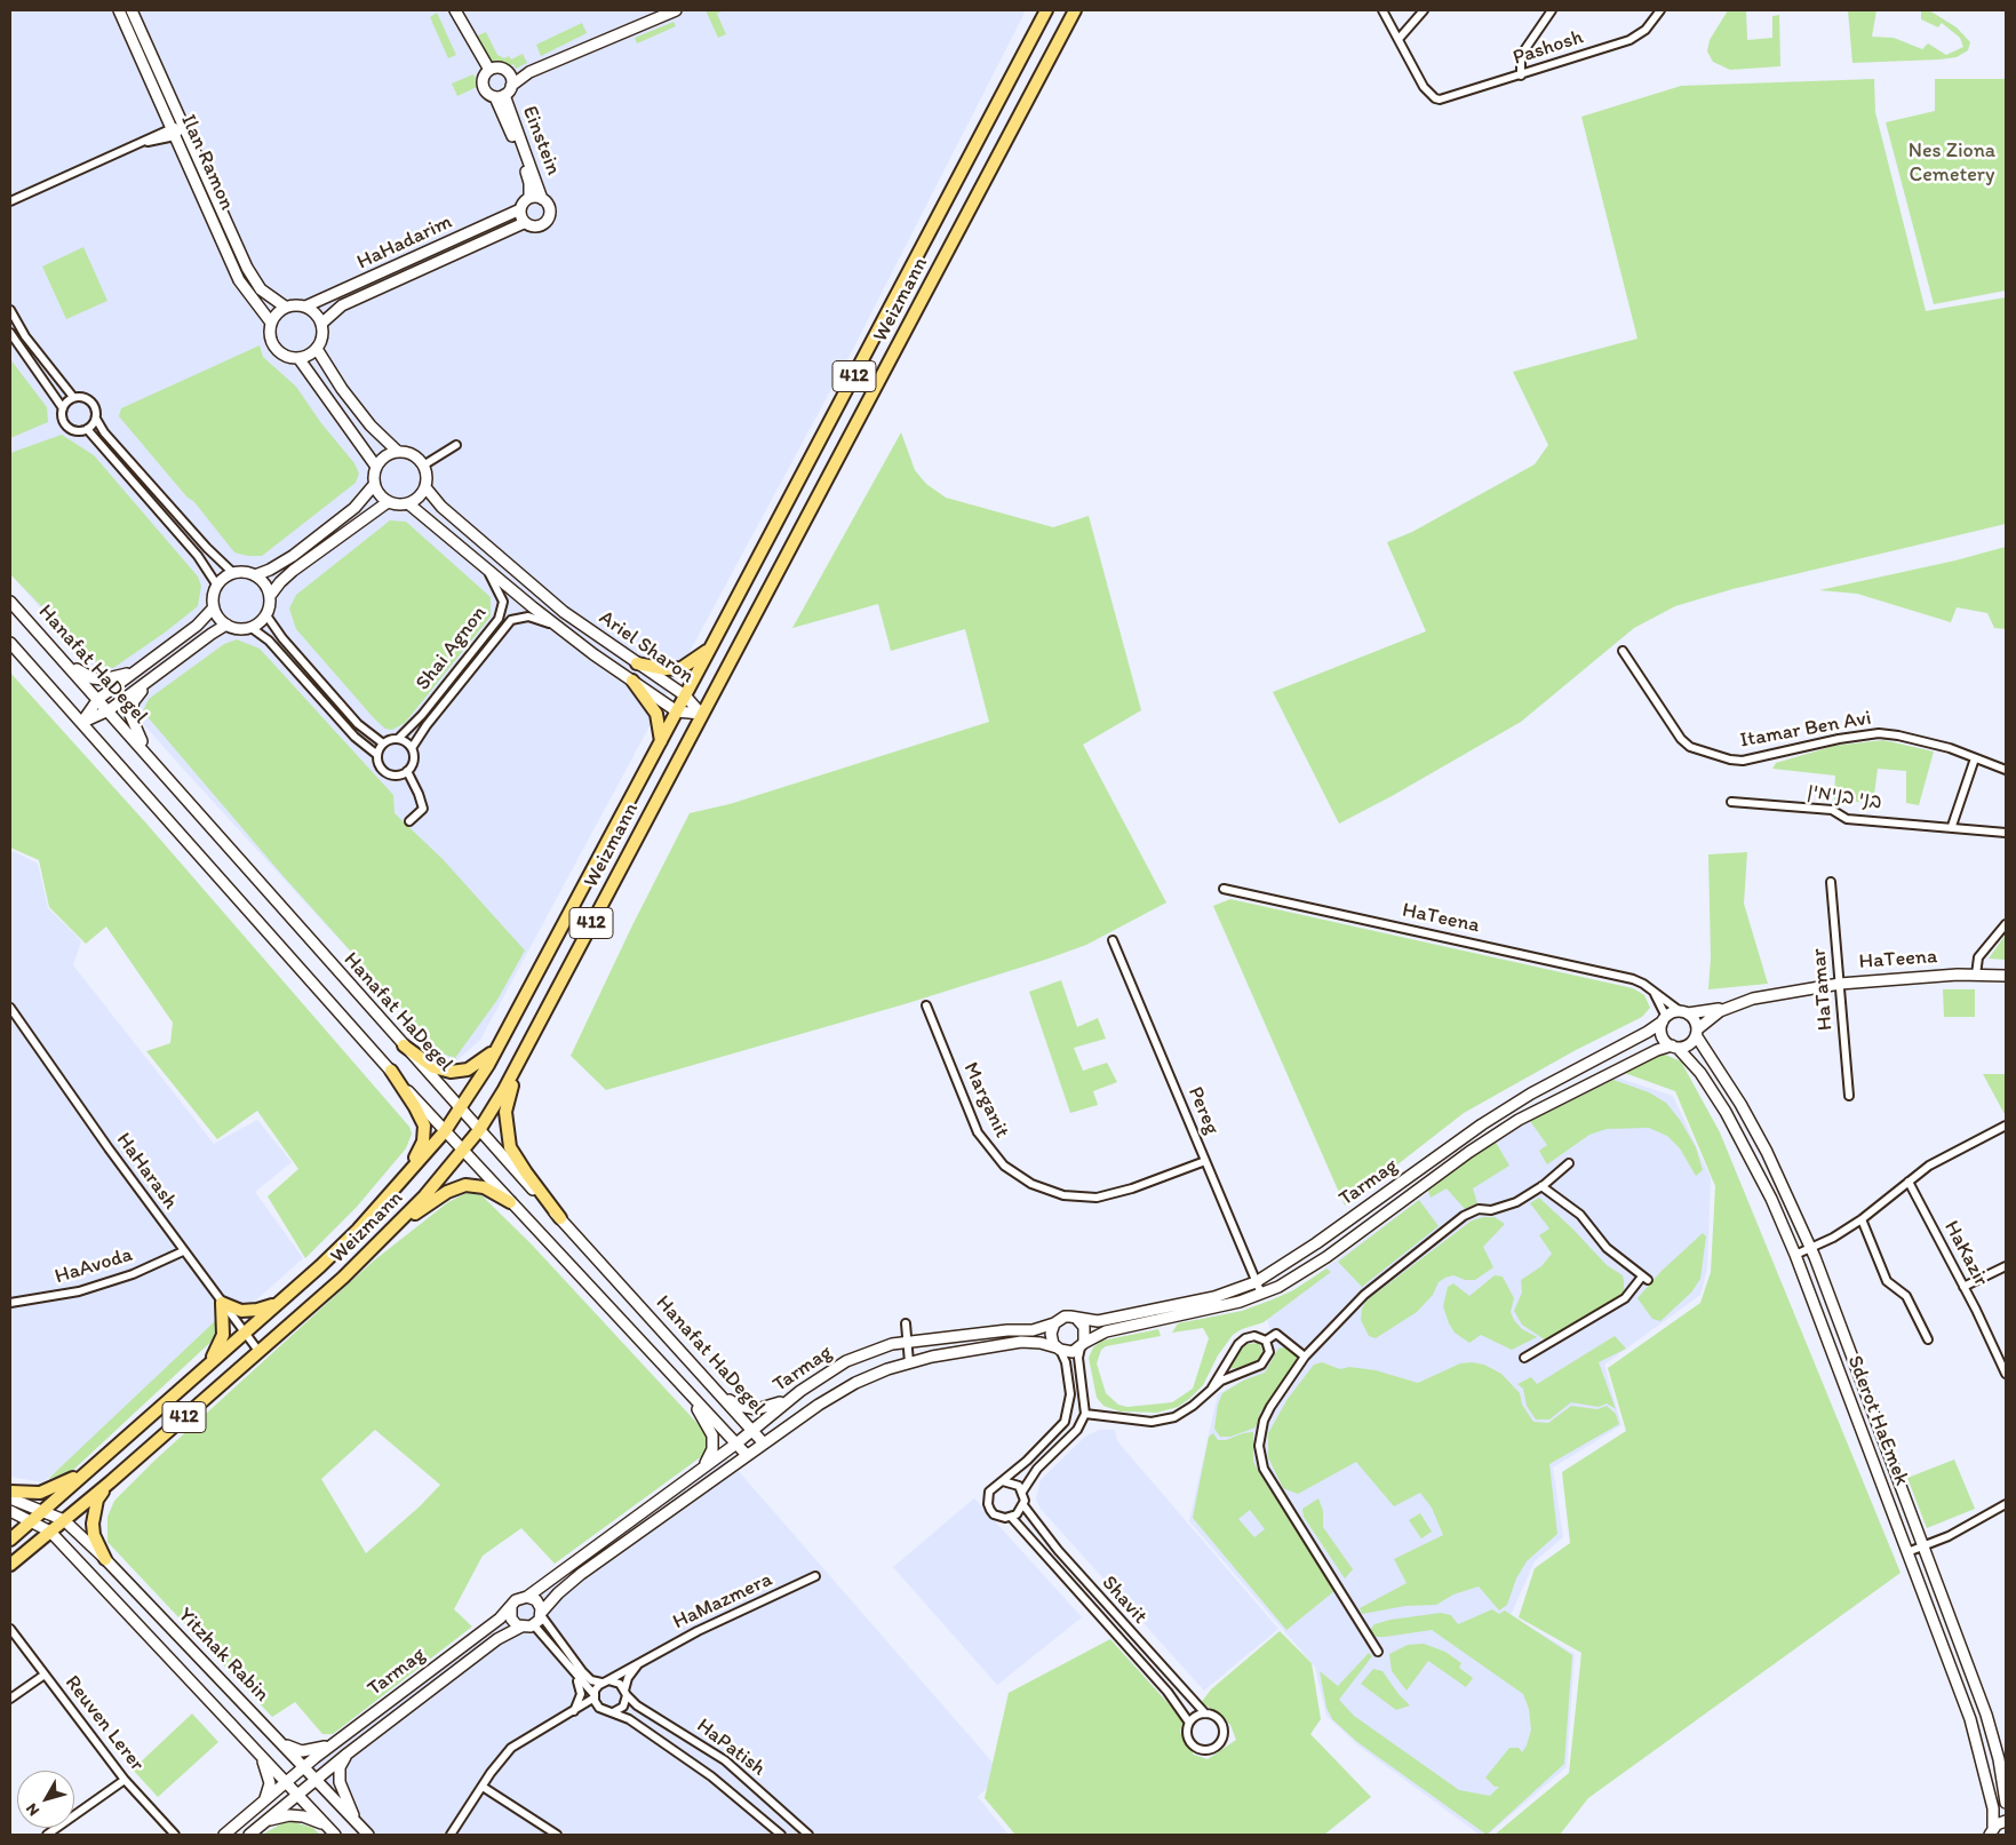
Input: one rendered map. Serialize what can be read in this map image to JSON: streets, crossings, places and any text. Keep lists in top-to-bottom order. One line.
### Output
{"streets":{"main road":["Weizmann","412"],"street":["Pashosh","Einstein","Ilan Ramon","HaHadarim","Ariel Sharon","Shai Agnon","Hanafat HaDegel","Itamar Ben Avi","בני בנימין","HaTeena","HaTamar","Marganit","Pereg","HaHarash","Tarmag","HaKazir","HaAvoda","Sderot HaEmek","Shavit","HaMazmera","Yitzhak Rabin","Reuven Lerer","HaPatish"]},"crossings":[["Einstein","HaHadarim"],["Ilan Ramon","HaHadarim"],["Weizmann","Ariel Sharon"],["Weizmann","Hanafat HaDegel"],["Weizmann","HaHarash"],["Weizmann","Yitzhak Rabin"],["Ariel Sharon","Shai Agnon"],["Hanafat HaDegel","Tarmag"],["HaTeena","HaTamar"],["HaTeena","Tarmag"],["HaTeena","Sderot HaEmek"],["Marganit","Pereg"],["Pereg","Tarmag"],["HaHarash","HaAvoda"],["Tarmag","Sderot HaEmek"],["Tarmag","Yitzhak Rabin"],["HaMazmera","HaPatish"]],"parks":["Nes Ziona Cemetery"],"north":"bottom left"}
